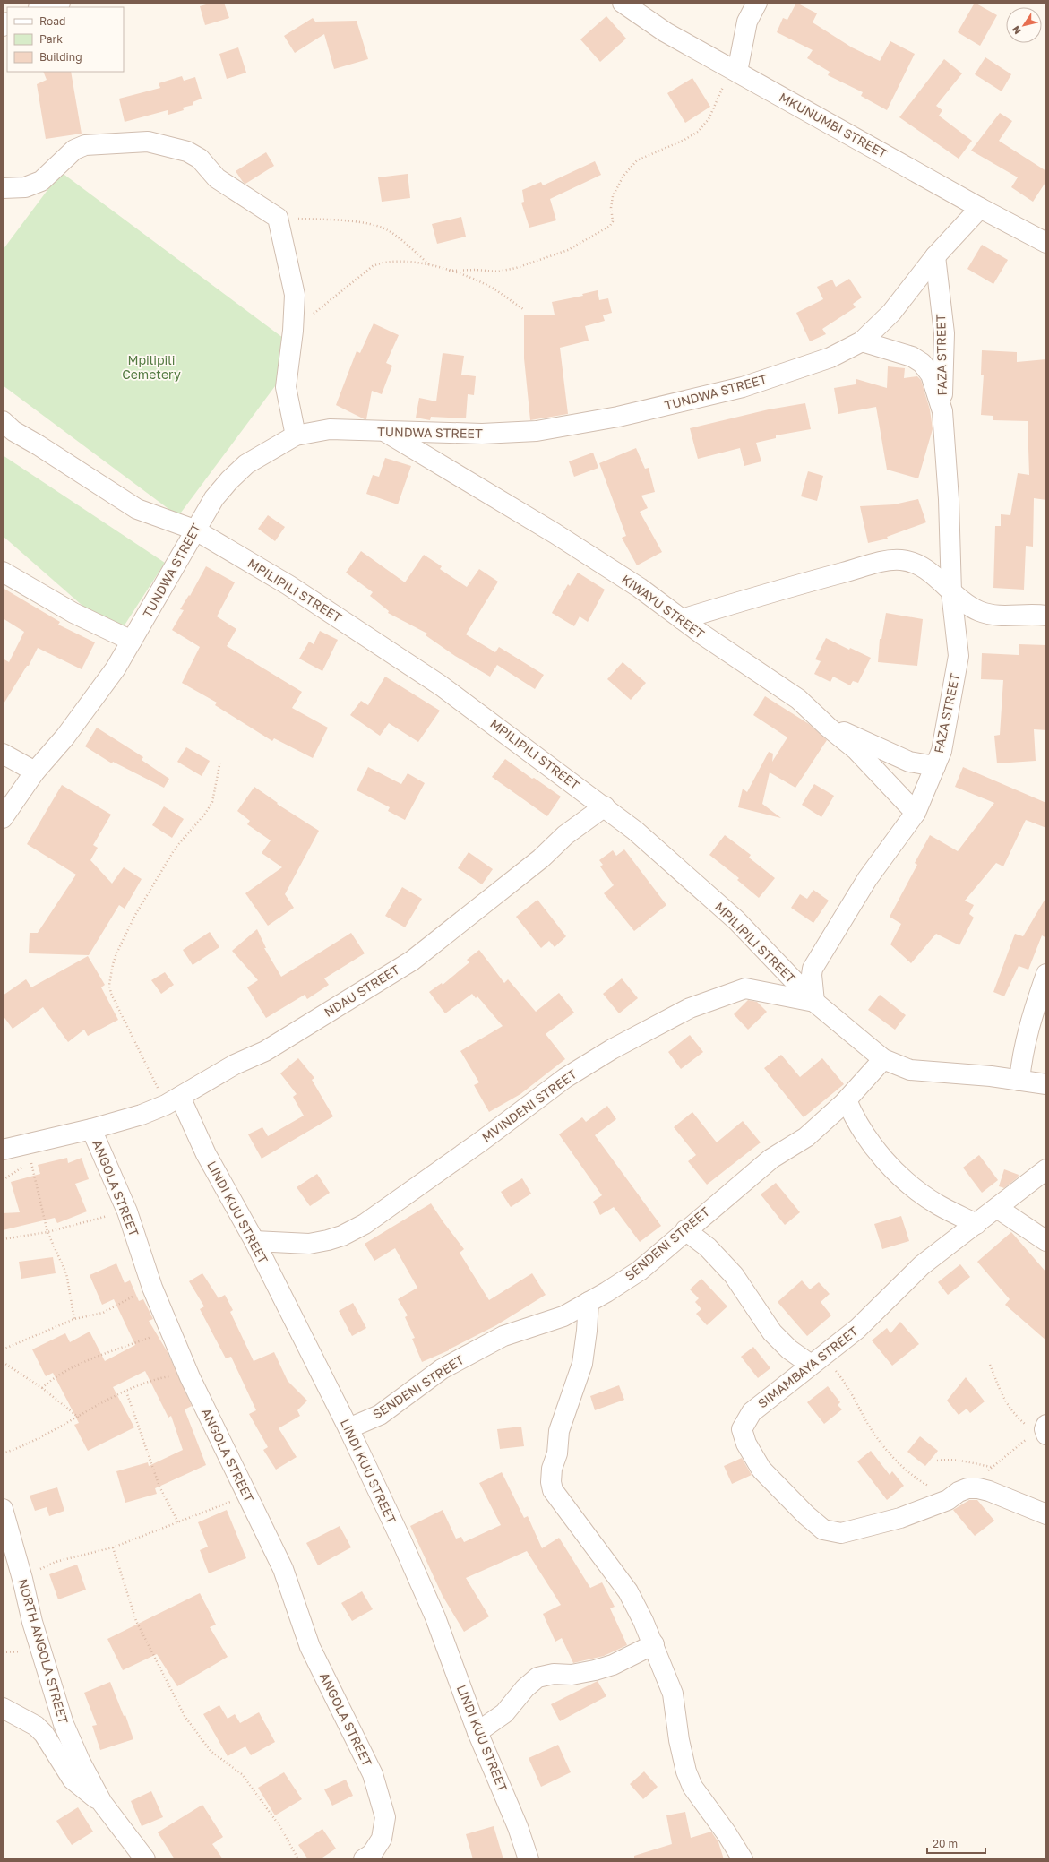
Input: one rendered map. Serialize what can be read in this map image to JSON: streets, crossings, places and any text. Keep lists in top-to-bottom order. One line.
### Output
{"streets":{"street":["MKUNUMBI STREET","FAZA STREET","TUNDWA STREET","MPILIPILI STREET","KIWAYU STREET","NDAU STREET","MVINDENI STREET","ANGOLA STREET","LINDI KUU STREET","SENDENI STREET","SIMAMBAYA STREET","NORTH ANGOLA STREET"]},"crossings":[["MKUNUMBI STREET","TUNDWA STREET"],["FAZA STREET","TUNDWA STREET"],["FAZA STREET","MPILIPILI STREET"],["FAZA STREET","KIWAYU STREET"],["FAZA STREET","MVINDENI STREET"],["TUNDWA STREET","MPILIPILI STREET"],["TUNDWA STREET","KIWAYU STREET"],["MPILIPILI STREET","NDAU STREET"],["MPILIPILI STREET","MVINDENI STREET"],["MPILIPILI STREET","SENDENI STREET"],["NDAU STREET","ANGOLA STREET"],["NDAU STREET","LINDI KUU STREET"],["MVINDENI STREET","LINDI KUU STREET"],["LINDI KUU STREET","SENDENI STREET"]],"parks":["Mpilipili Cemetery"],"legend":["Road","Park","Building"],"scale_bar":"20 m","north":"bottom left"}
